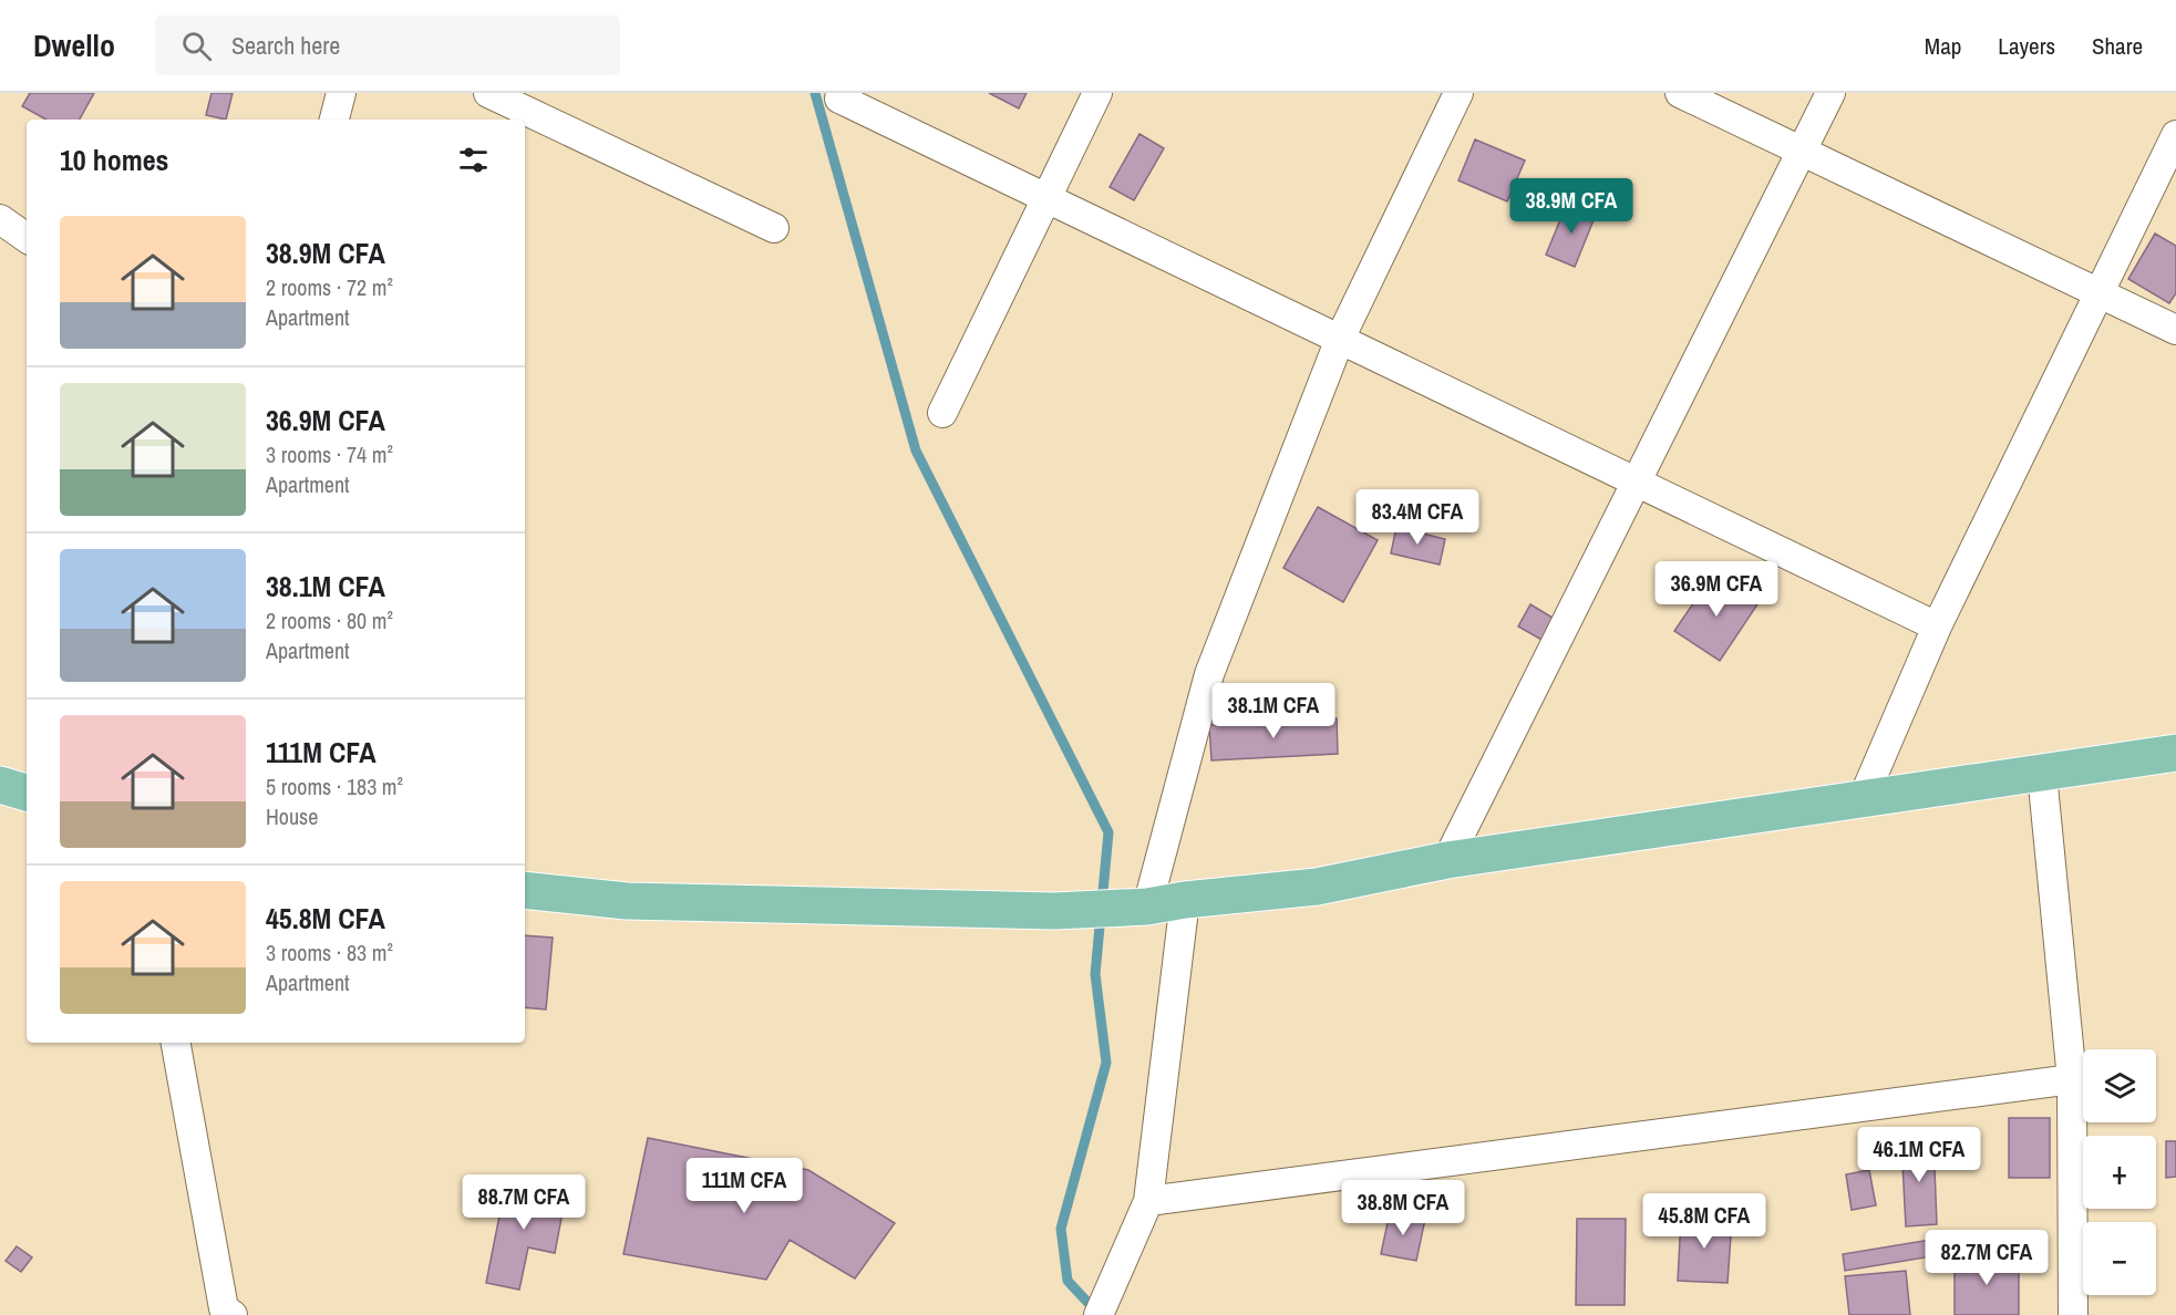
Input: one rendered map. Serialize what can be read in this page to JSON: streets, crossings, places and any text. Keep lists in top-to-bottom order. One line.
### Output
{"page":{"header":"Dwello","search":"Search here","nav":["Map","Layers","Share"],"heading":"10 homes","price":["38.9M CFA","83.4M CFA","36.9M CFA","38.1M CFA","46.1M CFA","111M CFA","88.7M CFA","38.8M CFA","45.8M CFA","82.7M CFA"],"list":[{"name":"38.9M CFA","note":"2 rooms · 72 m² · Apartment"},{"name":"36.9M CFA","note":"3 rooms · 74 m² · Apartment"},{"name":"38.1M CFA","note":"2 rooms · 80 m² · Apartment"},{"name":"111M CFA","note":"5 rooms · 183 m² · House"},{"name":"45.8M CFA","note":"3 rooms · 83 m² · Apartment"}],"map_buttons":["+","−"]}}
